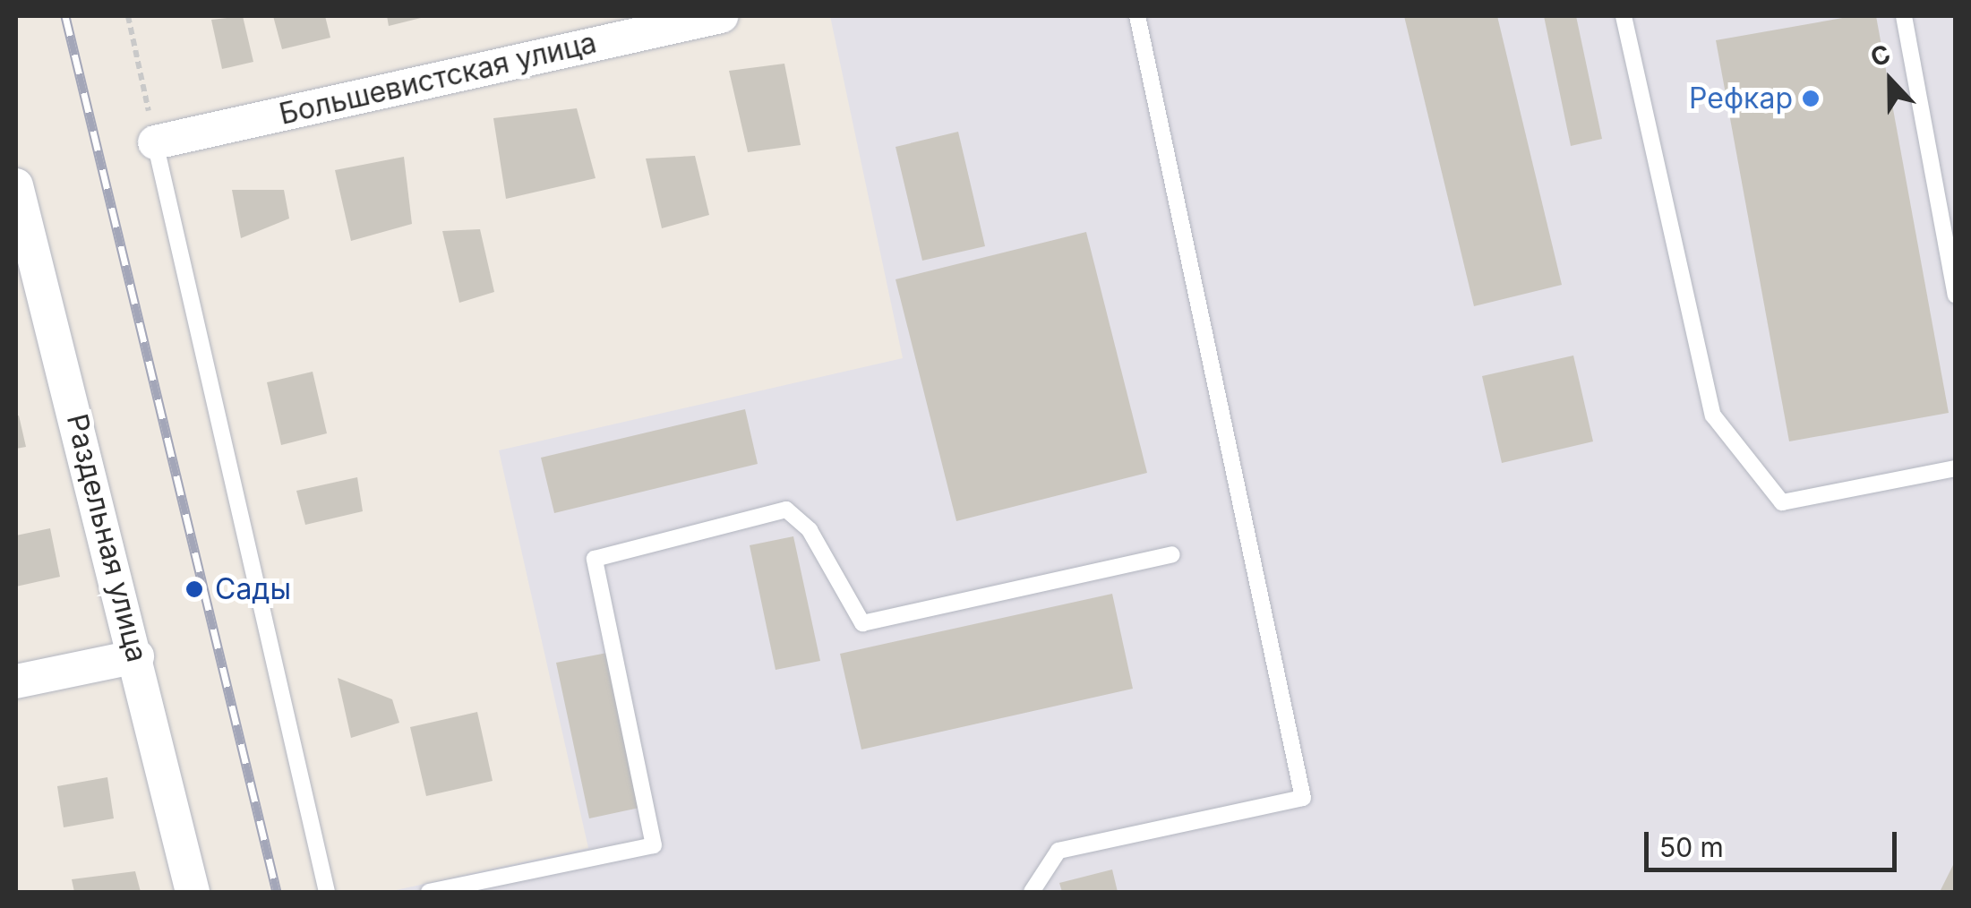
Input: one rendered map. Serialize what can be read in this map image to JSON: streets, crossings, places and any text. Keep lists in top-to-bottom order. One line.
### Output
{"streets":{"street":["Большевистская улица","Раздельная улица"]},"places":["Рефкар","Сады"],"scale_bar":"50 m","north":"top"}
